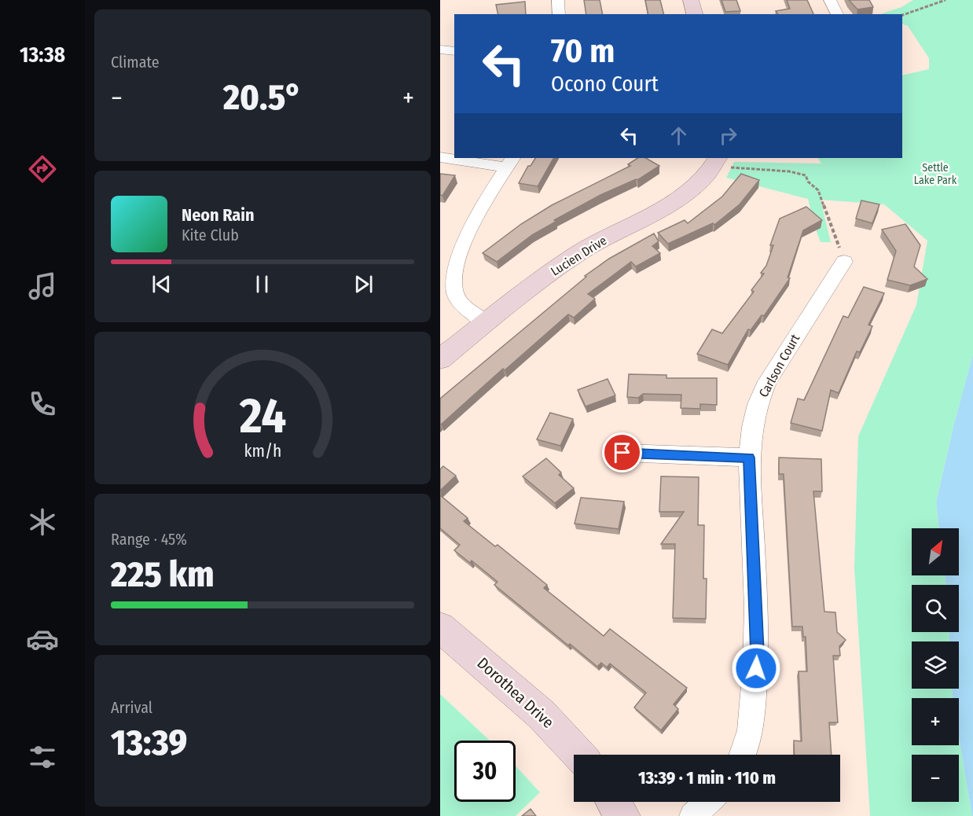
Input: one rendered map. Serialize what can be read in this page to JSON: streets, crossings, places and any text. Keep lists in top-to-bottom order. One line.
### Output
{"streets":{"street":["Lucien Drive","Carlson Court","Dorothea Drive"]},"parks":["Settle Lake Park"],"north":"top right","page":{"tabs":"13:38","tile":["Climate",["Range · 45%","225 km"],["Arrival","13:39"]],"turn":["70 m","Ocono Court"],"heat":["−","20.5°","+"],"song":["Neon Rain","Kite Club"],"map_buttons":["+","−"],"limit":"30","trip":"13:39 · 1 min · 110 m","gauge":["24","km/h"]}}
